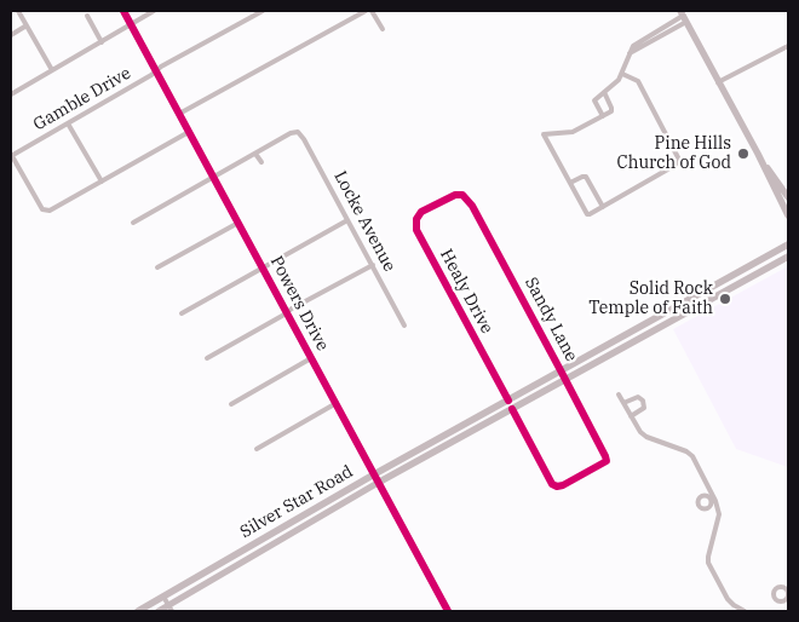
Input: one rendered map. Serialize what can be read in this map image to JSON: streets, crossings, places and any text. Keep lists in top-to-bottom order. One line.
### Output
{"streets":{"main road":["Powers Drive","Silver Star Road"],"street":["Gamble Drive","Locke Avenue","Healy Drive","Sandy Lane"]},"crossings":[["Gamble Drive","Powers Drive"],["Healy Drive","Sandy Lane"],["Healy Drive","Silver Star Road"],["Powers Drive","Silver Star Road"],["Sandy Lane","Silver Star Road"]],"places":["Pine Hills Church of God","Solid Rock Temple of Faith"]}
